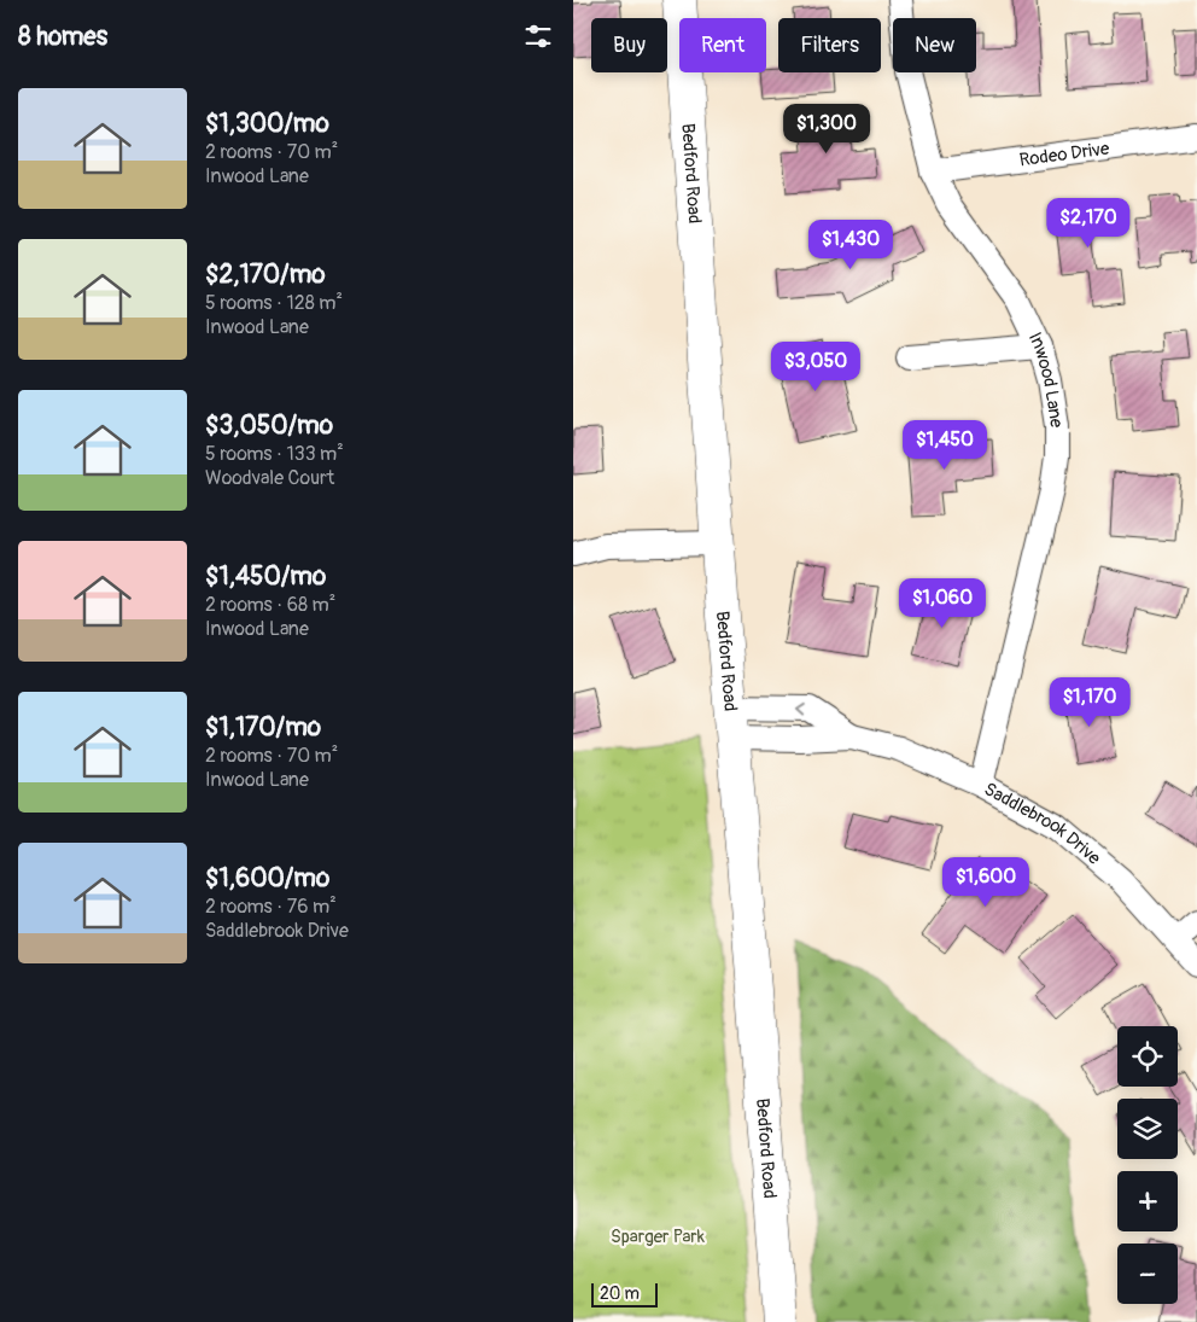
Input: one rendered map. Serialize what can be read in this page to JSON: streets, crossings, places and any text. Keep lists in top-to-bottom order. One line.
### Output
{"streets":{"street":["Rodeo Drive","Bedford Road","Inwood Lane","Saddlebrook Drive"]},"crossings":[["Rodeo Drive","Inwood Lane"],["Bedford Road","Saddlebrook Drive"],["Inwood Lane","Saddlebrook Drive"]],"parks":["Sparger Park"],"scale_bar":"20 m","page":{"heading":"8 homes","chip":["Buy","Rent","Filters","New"],"list":[{"name":"$1,300/mo","note":"2 rooms · 70 m² · Inwood Lane"},{"name":"$2,170/mo","note":"5 rooms · 128 m² · Inwood Lane"},{"name":"$3,050/mo","note":"5 rooms · 133 m² · Woodvale Court"},{"name":"$1,450/mo","note":"2 rooms · 68 m² · Inwood Lane"},{"name":"$1,170/mo","note":"2 rooms · 70 m² · Inwood Lane"},{"name":"$1,600/mo","note":"2 rooms · 76 m² · Saddlebrook Drive"}],"price":["$1,300","$2,170","$1,430","$3,050","$1,450","$1,060","$1,170","$1,600"],"map_buttons":["+","−"],"scale":"20 m"}}
